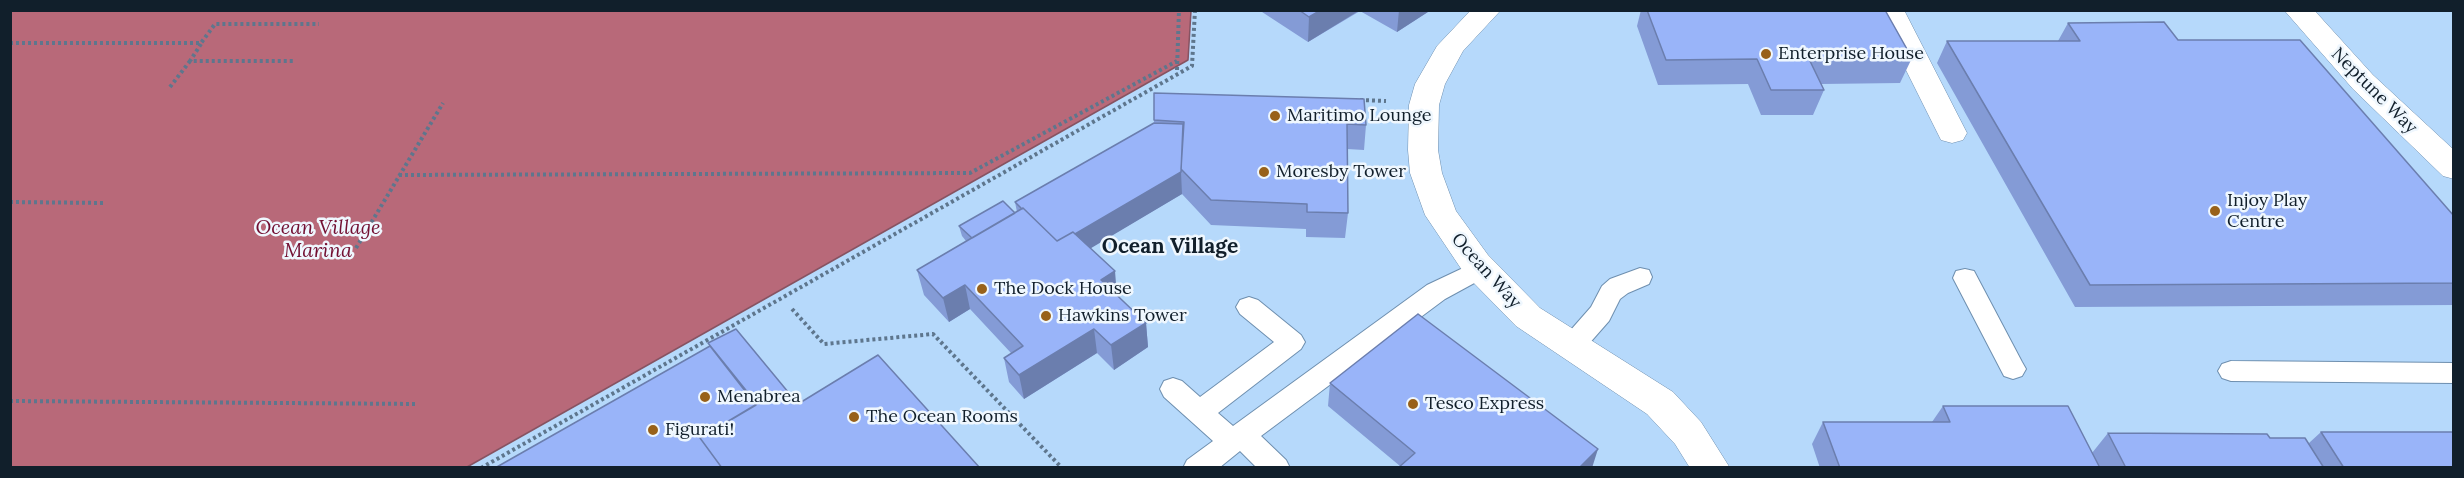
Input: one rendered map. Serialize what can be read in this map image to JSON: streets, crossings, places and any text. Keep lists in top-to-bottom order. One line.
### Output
{"streets":{"street":["Neptune Way","Ocean Way"]},"districts":["Ocean Village"],"water":["Ocean Village Marina"],"places":["Enterprise House","Maritimo Lounge","Moresby Tower","Injoy Play Centre","The Dock House","Hawkins Tower","Menabrea","Tesco Express","The Ocean Rooms","Figurati!"]}
